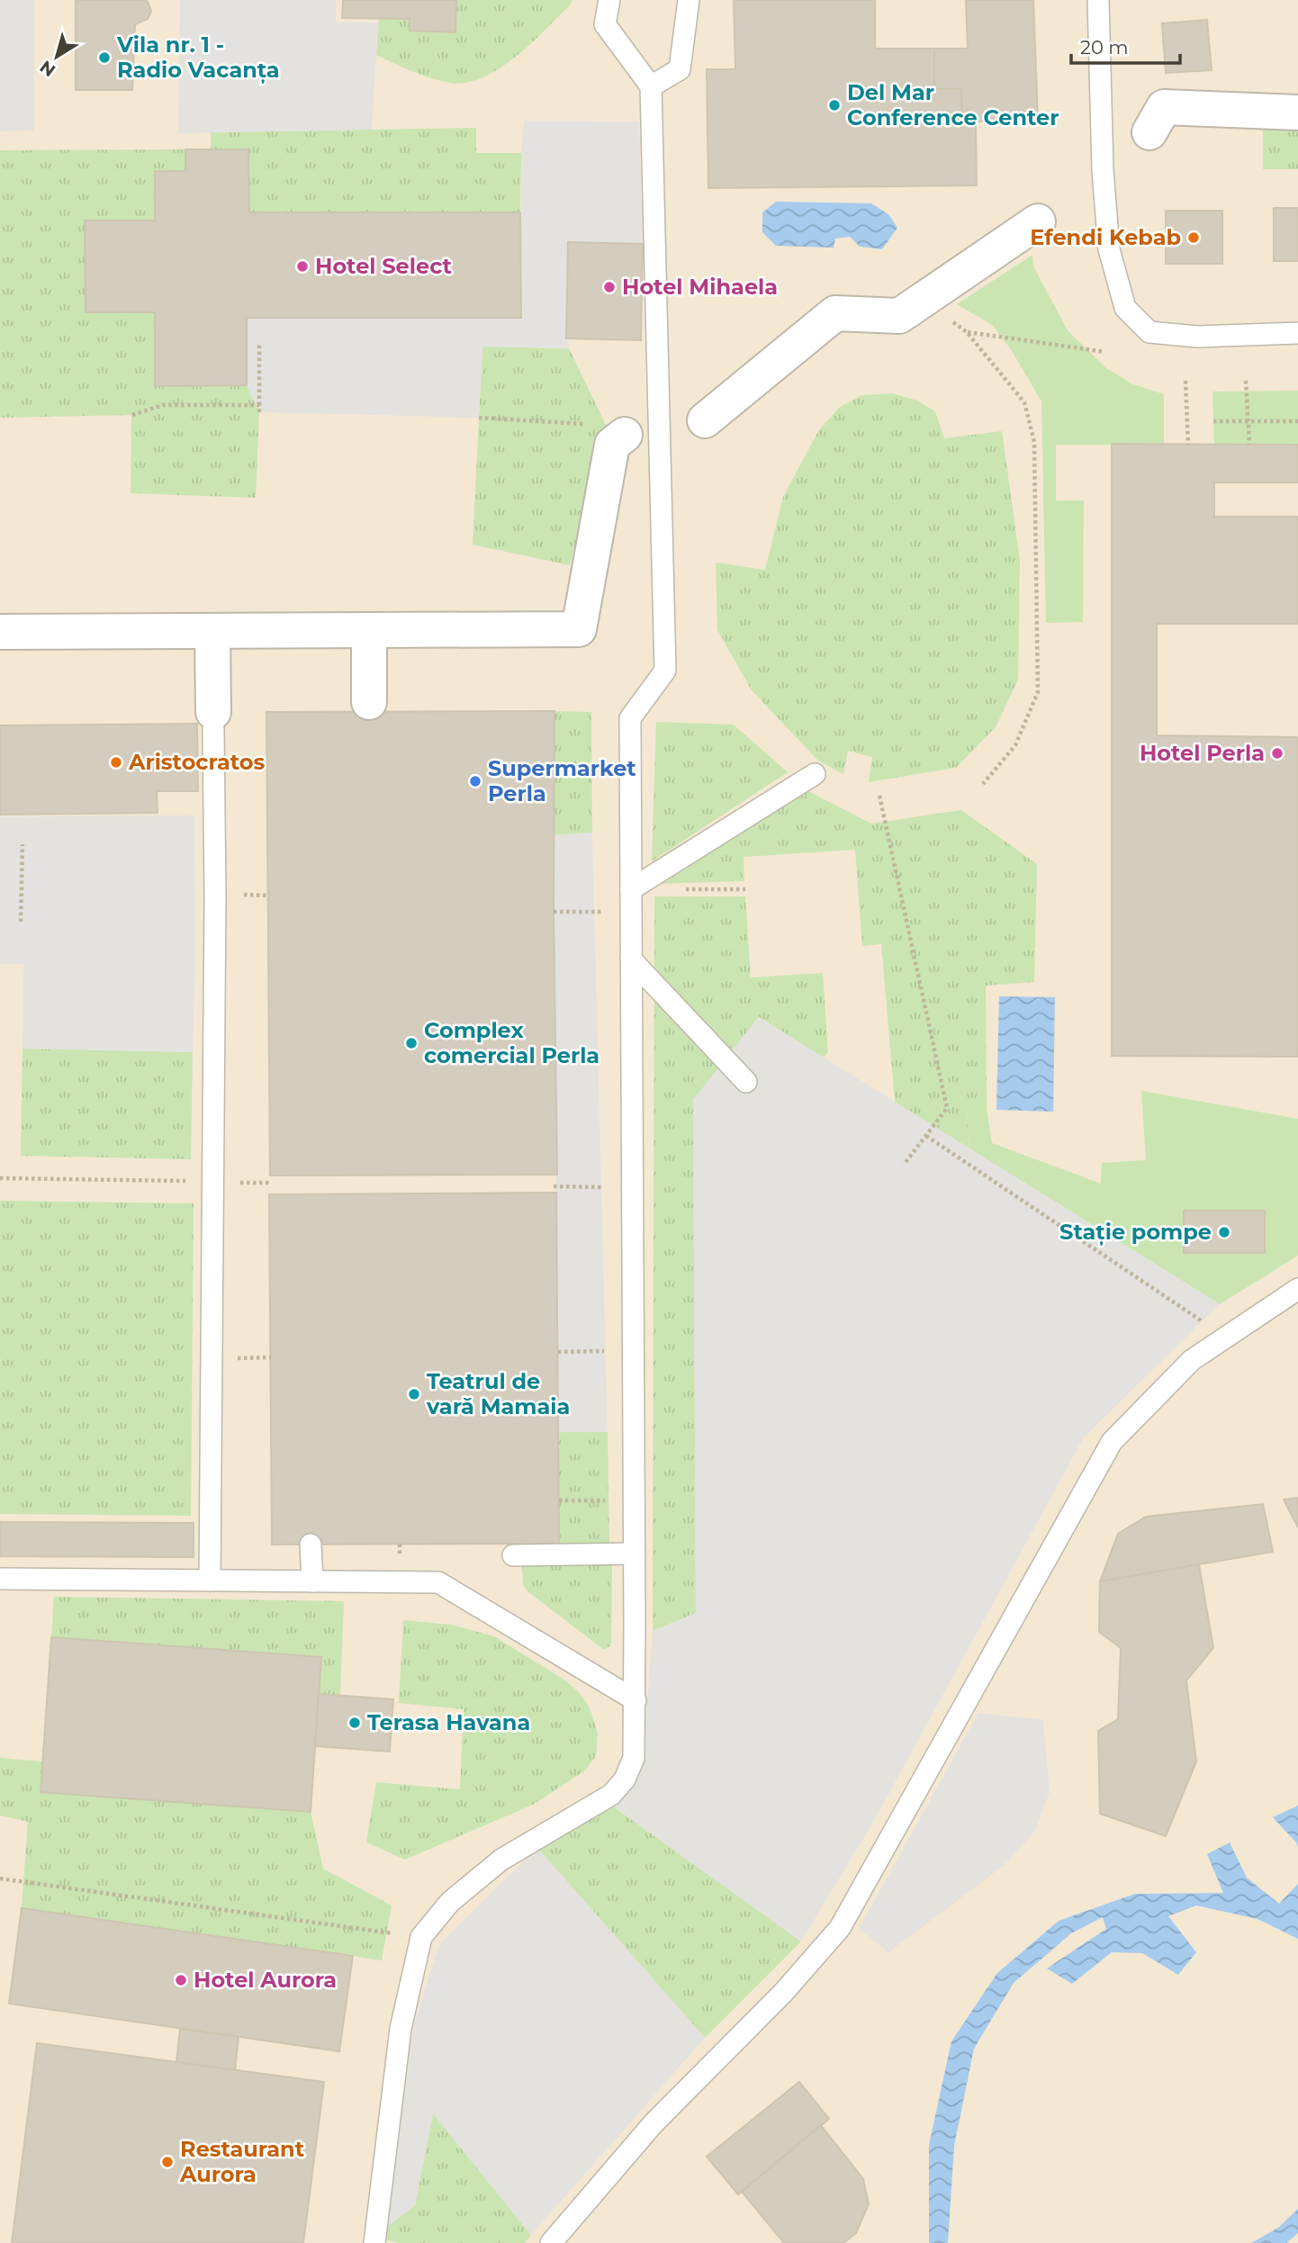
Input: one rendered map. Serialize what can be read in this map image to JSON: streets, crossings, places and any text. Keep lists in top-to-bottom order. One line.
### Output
{"places":["Vila nr. 1 - Radio Vacanța","Del Mar Conference Center","Efendi Kebab","Hotel Select","Hotel Mihaela","Hotel Perla","Aristocratos","Supermarket Perla","Complex comercial Perla","Stație pompe","Teatrul de vară Mamaia","Terasa Havana","Hotel Aurora","Restaurant Aurora"],"scale_bar":"20 m","north":"bottom left"}
